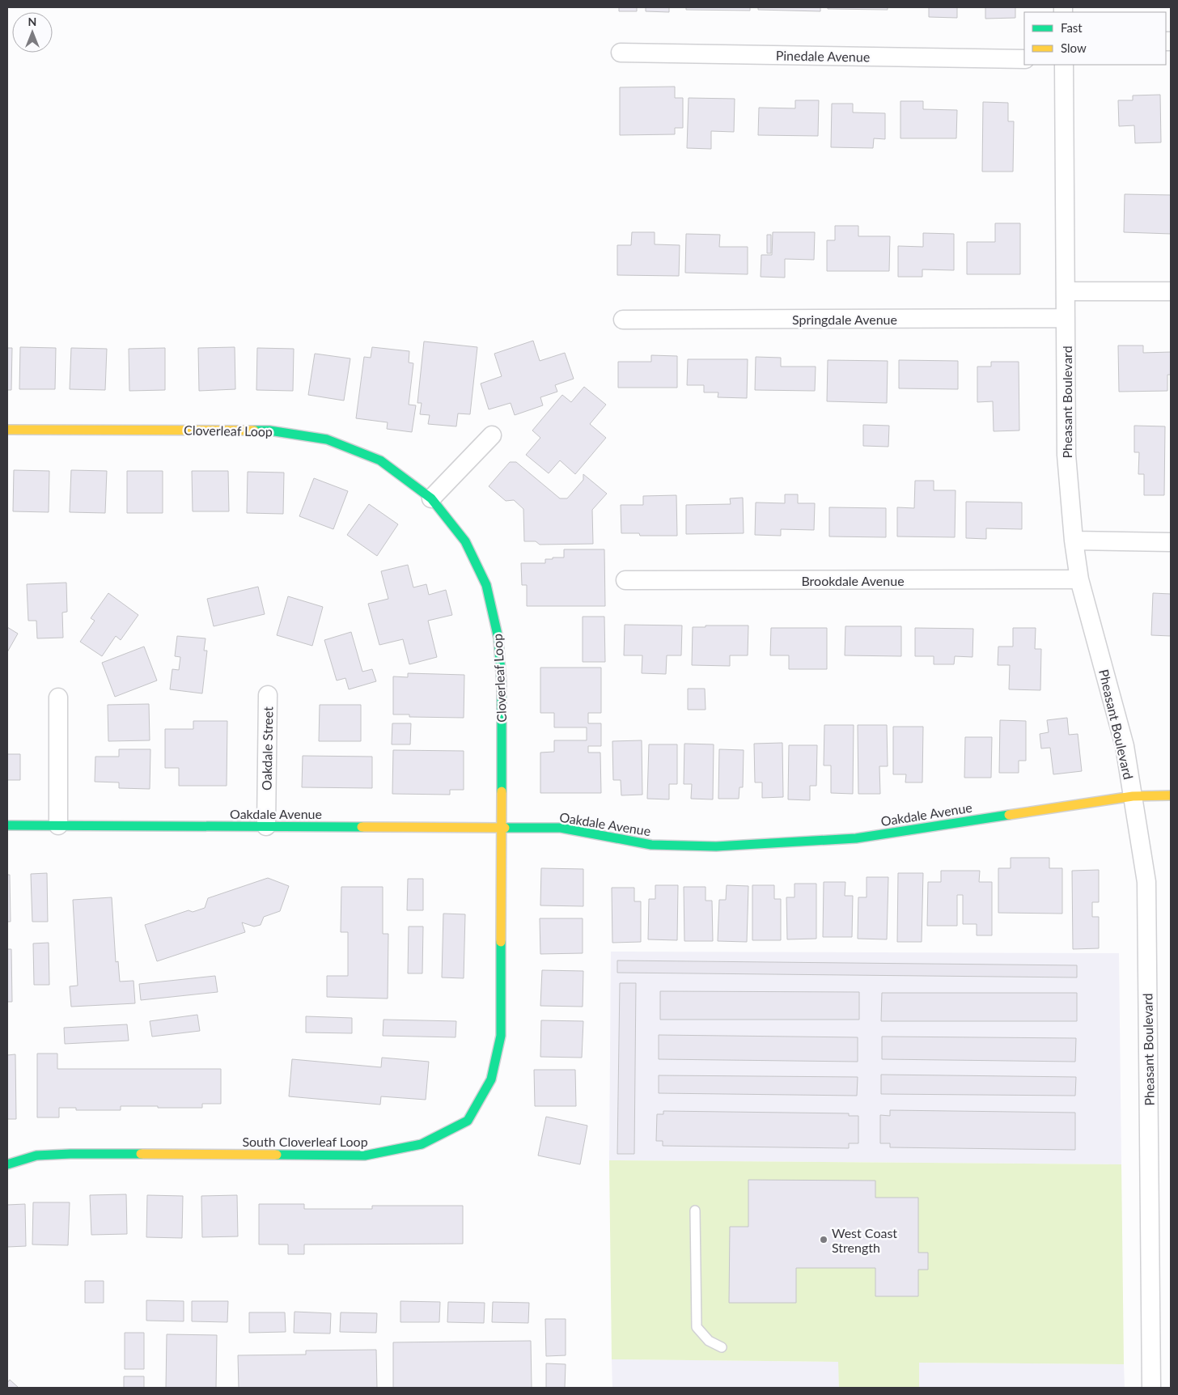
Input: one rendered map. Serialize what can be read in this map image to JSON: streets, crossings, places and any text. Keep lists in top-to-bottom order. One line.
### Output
{"streets":{"street":["Pinedale Avenue","Springdale Avenue","Pheasant Boulevard","Cloverleaf Loop","Brookdale Avenue","Oakdale Street","Oakdale Avenue","South Cloverleaf Loop"]},"crossings":[["Springdale Avenue","Pheasant Boulevard"],["Pheasant Boulevard","Brookdale Avenue"],["Pheasant Boulevard","Oakdale Avenue"],["Cloverleaf Loop","Oakdale Avenue"],["Cloverleaf Loop","South Cloverleaf Loop"],["Oakdale Street","Oakdale Avenue"],["Oakdale Avenue","South Cloverleaf Loop"]],"places":["West Coast Strength"],"legend":["Fast","Slow"],"north":"top"}
